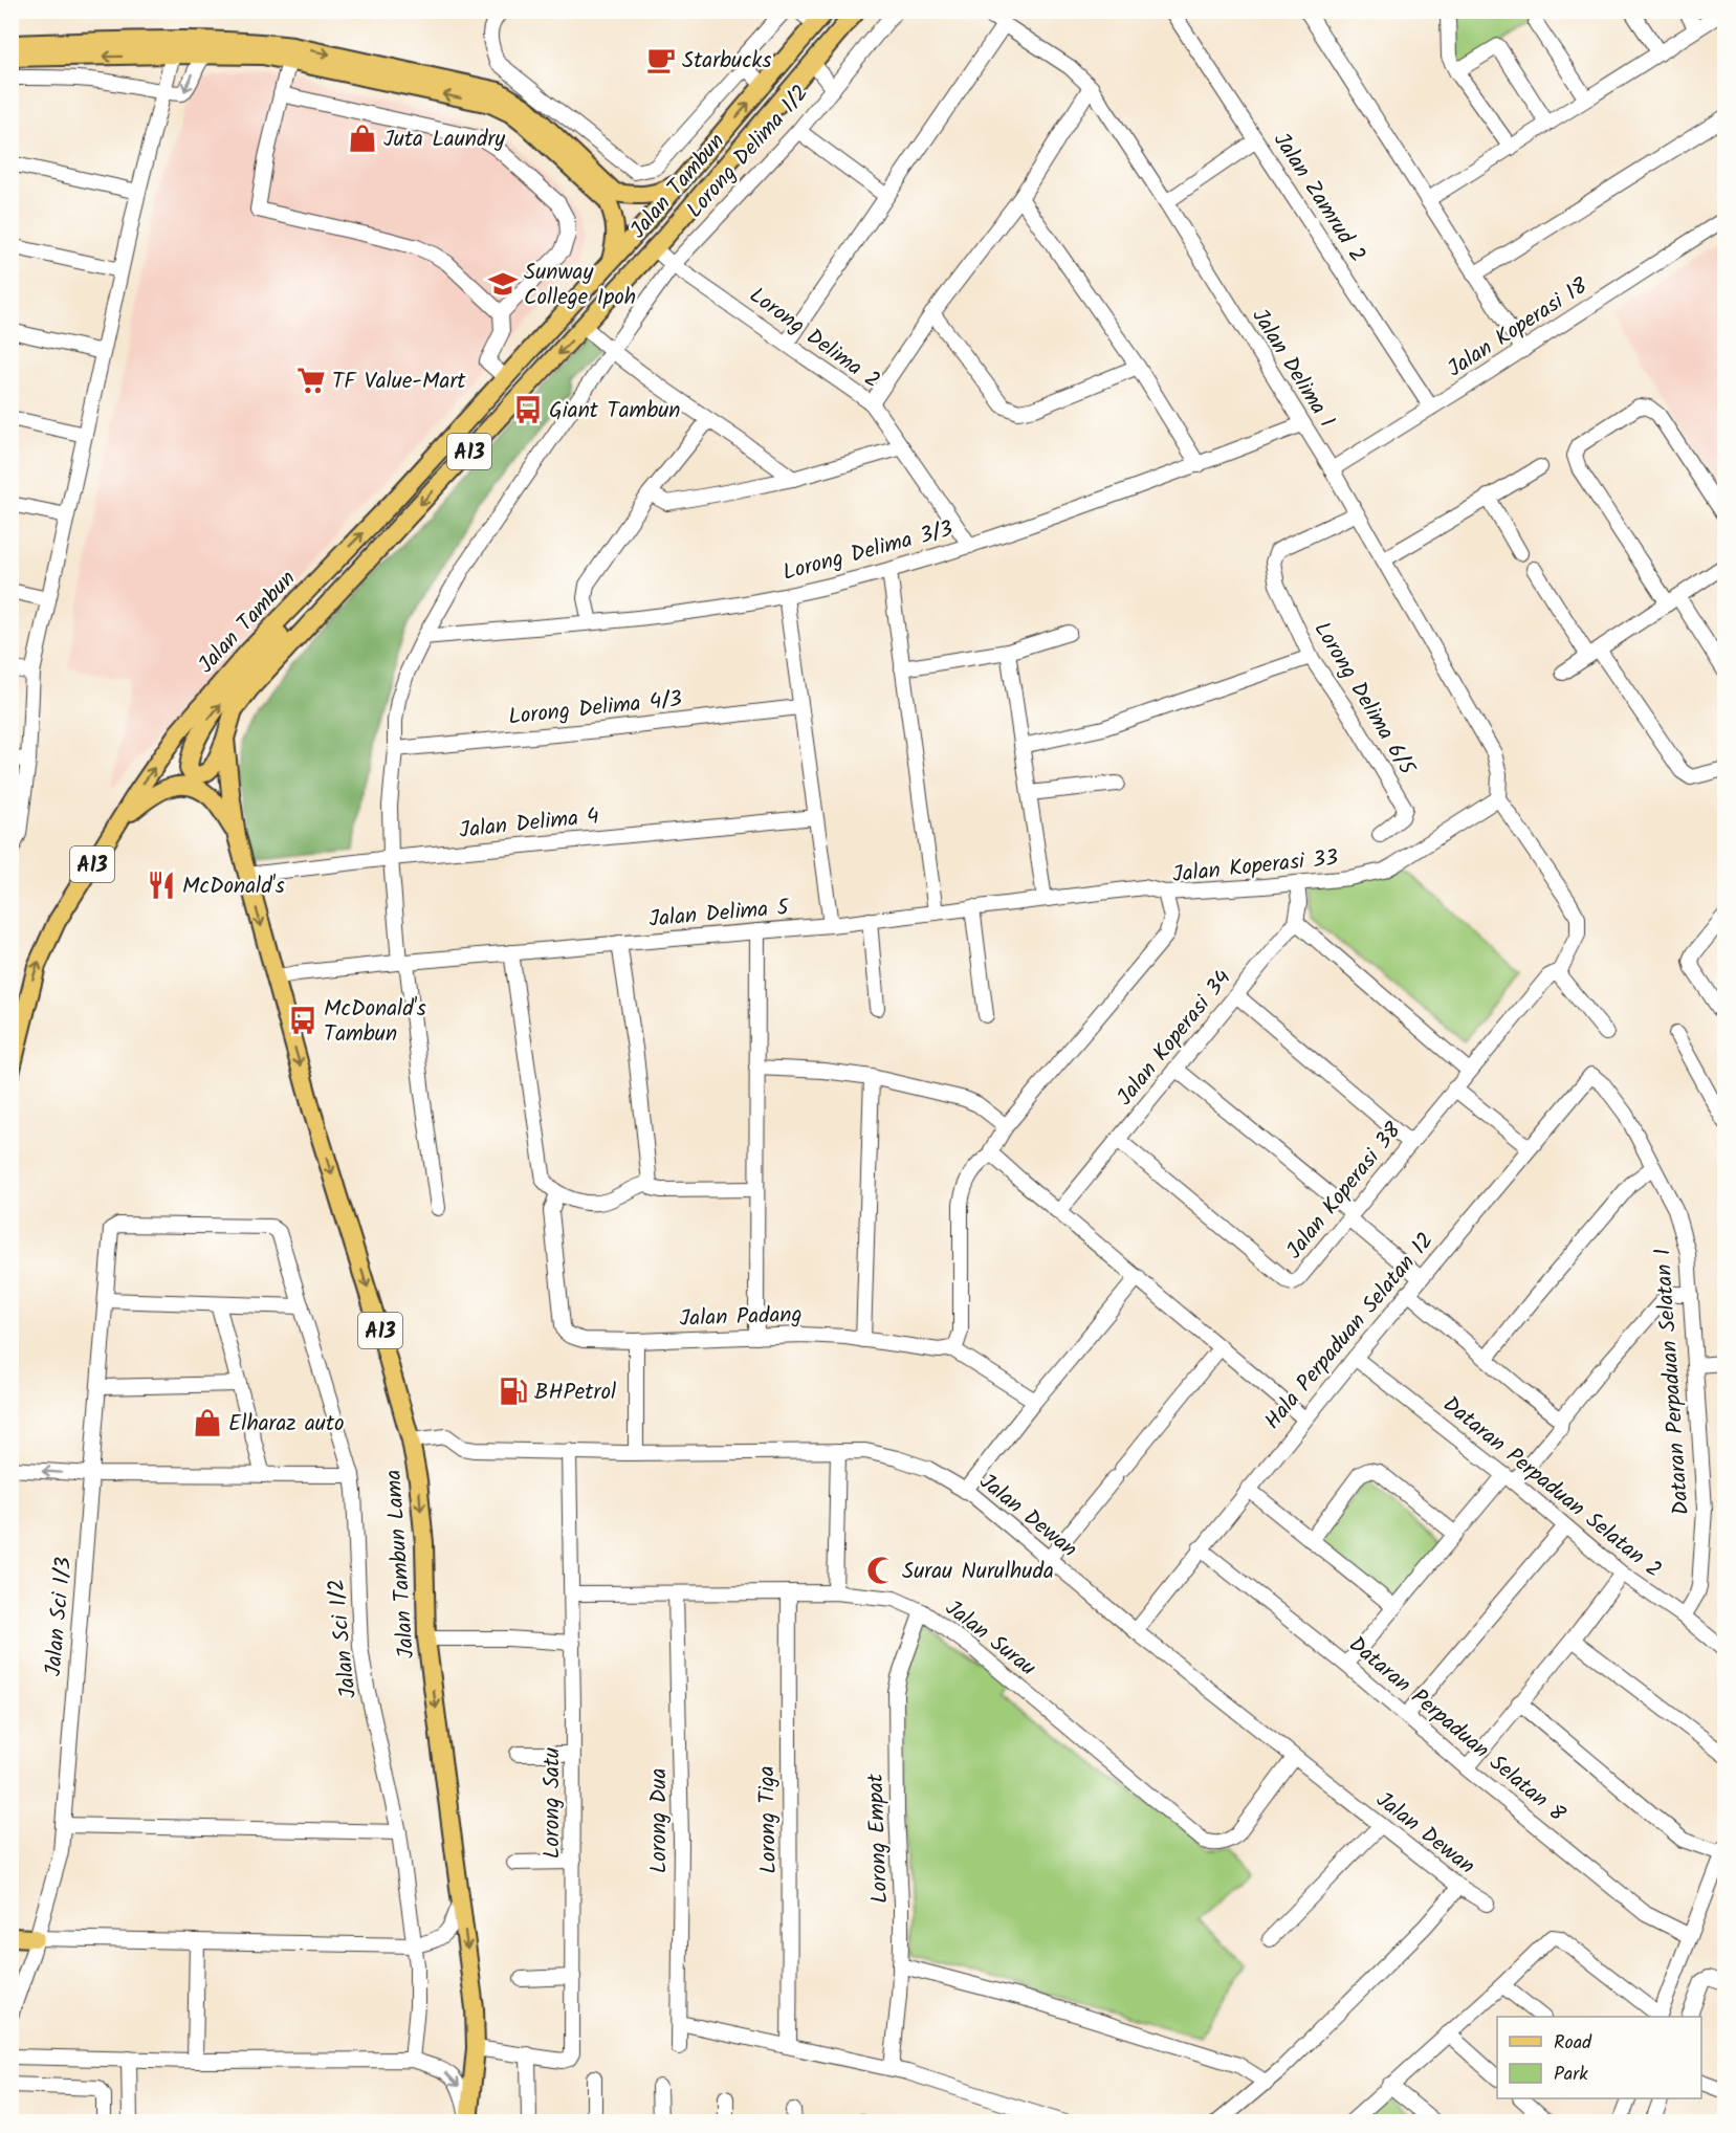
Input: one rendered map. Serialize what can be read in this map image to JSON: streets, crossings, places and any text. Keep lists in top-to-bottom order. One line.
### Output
{"streets":{"main road":["Jalan Tambun","A13","Jalan Tambun Lama"],"street":["Lorong Delima 1/2","Jalan Zamrud 2","Jalan Koperasi 18","Lorong Delima 2","Jalan Delima 1","Lorong Delima 3/3","Lorong Delima 6/5","Lorong Delima 4/3","Jalan Delima 4","Jalan Koperasi 33","Jalan Delima 5","Jalan Koperasi 34","Jalan Koperasi 38","Jalan Padang","Hala Perpaduan Selatan 12","Dataran Perpaduan Selatan 1","Dataran Perpaduan Selatan 2","Jalan Dewan","Jalan Sci 1/3","Jalan Surau","Jalan Sci 1/2","Dataran Perpaduan Selatan 8","Lorong Satu","Lorong Tiga","Lorong Dua","Lorong Empat"]},"crossings":[["Lorong Delima 1/2","Lorong Delima 2"],["Lorong Delima 1/2","Lorong Delima 3/3"],["Lorong Delima 1/2","Lorong Delima 4/3"],["Lorong Delima 1/2","Jalan Delima 4"],["Lorong Delima 1/2","Jalan Delima 5"],["Jalan Tambun","Lorong Delima 2"],["Jalan Zamrud 2","Jalan Koperasi 18"],["Jalan Koperasi 18","Jalan Delima 1"],["Lorong Delima 2","Lorong Delima 3/3"],["Jalan Delima 1","Lorong Delima 3/3"],["Jalan Delima 1","Lorong Delima 6/5"],["Jalan Delima 1","Jalan Koperasi 33"],["Jalan Delima 4","Jalan Tambun Lama"],["Jalan Koperasi 33","Jalan Delima 5"],["Jalan Koperasi 33","Jalan Padang"],["Jalan Delima 5","Jalan Tambun Lama"],["Jalan Koperasi 34","Jalan Koperasi 38"],["Hala Perpaduan Selatan 12","Dataran Perpaduan Selatan 1"],["Hala Perpaduan Selatan 12","Dataran Perpaduan Selatan 2"],["Hala Perpaduan Selatan 12","Jalan Dewan"],["Hala Perpaduan Selatan 12","Dataran Perpaduan Selatan 8"],["Dataran Perpaduan Selatan 1","Dataran Perpaduan Selatan 2"],["Jalan Dewan","Jalan Tambun Lama"],["Jalan Dewan","Jalan Surau"],["Jalan Dewan","Lorong Satu"],["Jalan Tambun Lama","Lorong Satu"],["Jalan Sci 1/3","Jalan Sci 1/2"],["Jalan Surau","Lorong Satu"],["Jalan Surau","Lorong Tiga"],["Jalan Surau","Lorong Dua"],["Jalan Surau","Lorong Empat"]],"one_way":["Jalan Tambun Lama"],"places":{"cafe":["Starbucks"],"shop":["Juta Laundry","Elharaz auto"],"school or university":["Sunway College Ipoh"],"supermarket":["TF Value-Mart"],"bus stop":["Giant Tambun","McDonald's Tambun"],"restaurant":["McDonald's"],"fuel station":["BHPetrol"],"mosque":["Surau Nurulhuda"]},"legend":["Road","Park"]}
